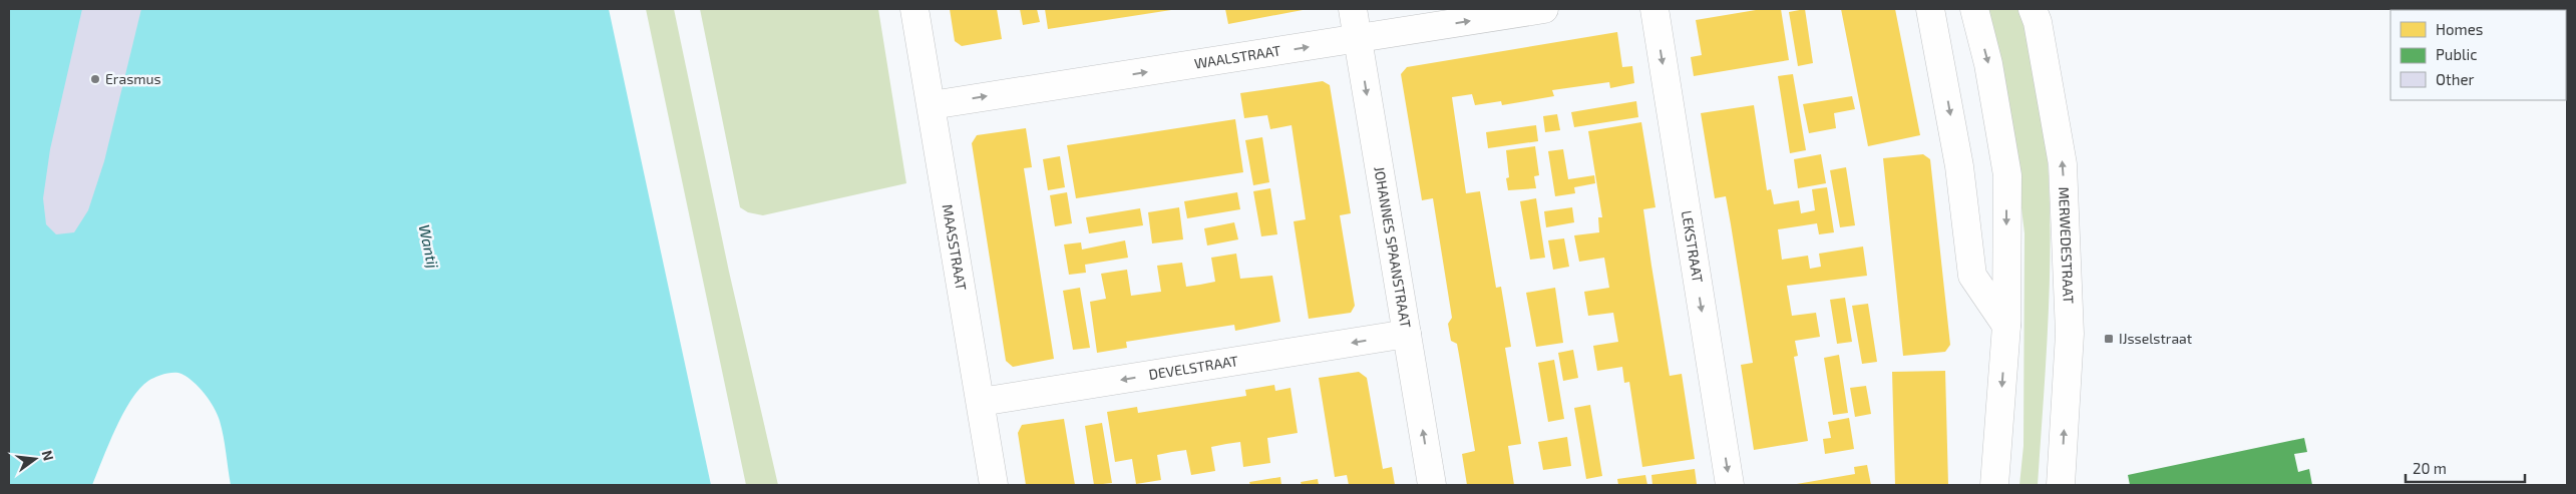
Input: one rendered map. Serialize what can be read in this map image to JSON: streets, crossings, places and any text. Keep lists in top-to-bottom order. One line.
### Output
{"streets":{"street":["WAALSTRAAT","MERWEDESTRAAT","JOHANNES SPAANSTRAAT","LEKSTRAAT","MAASSTRAAT","DEVELSTRAAT"]},"crossings":[["WAALSTRAAT","JOHANNES SPAANSTRAAT"],["WAALSTRAAT","MAASSTRAAT"],["JOHANNES SPAANSTRAAT","DEVELSTRAAT"],["MAASSTRAAT","DEVELSTRAAT"]],"one_way":["WAALSTRAAT","LEKSTRAAT","DEVELSTRAAT"],"water":["Wantij"],"places":{"other":["Erasmus"],"transit":["IJsselstraat"]},"legend":["Homes","Public","Other"],"scale_bar":"20 m","north":"right"}
